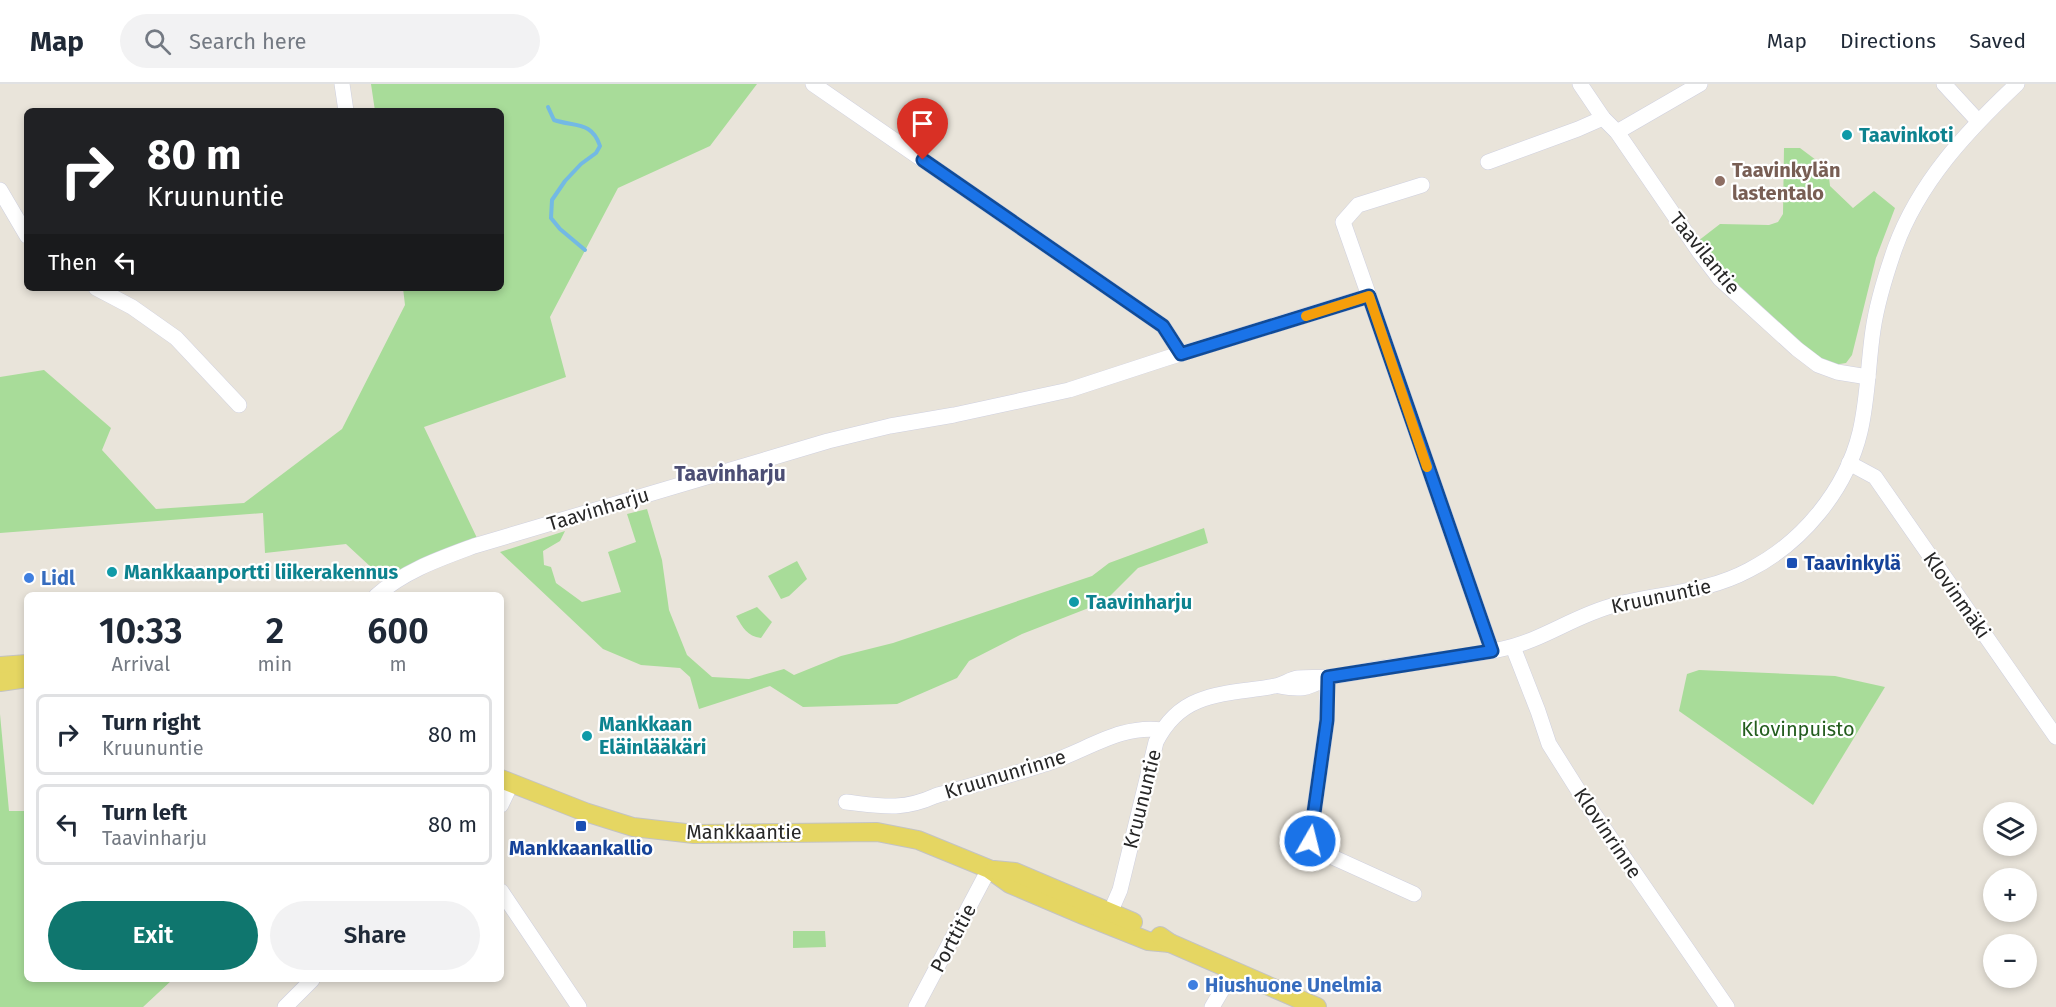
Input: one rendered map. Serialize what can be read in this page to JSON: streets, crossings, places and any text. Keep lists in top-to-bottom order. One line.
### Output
{"streets":{"main road":["Mankkaantie"],"street":["Taavilantie","Taavinharju","Klovinmäki","Kruununtie","Kruununrinne","Klovinrinne","Porttitie"]},"crossings":[["Taavilantie","Kruununtie"],["Klovinmäki","Kruununtie"],["Kruununtie","Kruununrinne"],["Kruununtie","Mankkaantie"],["Kruununtie","Klovinrinne"],["Mankkaantie","Porttitie"]],"districts":["Taavinharju"],"parks":["Klovinpuisto"],"places":{"other":["Taavinkoti","Taavinkylän lastentalo","Mankkaanportti liikerakennus","Lidl","Taavinharju","Mankkaan Eläinlääkäri","Hiushuone Unelmia"],"transit":["Taavinkylä","Mankkaankallio"]},"page":{"header":"Map","search":"Search here","nav":["Map","Directions","Saved"],"turn":["80 m","Kruununtie"],"then":"Then","eta":["10:33","Arrival","2","min","600","m"],"list":[{"name":"Turn right","note":"Kruununtie","value":"80 m"},{"name":"Turn left","note":"Taavinharju","value":"80 m"}],"map_buttons":["+","−"],"buttons":["Exit","Share"]}}
